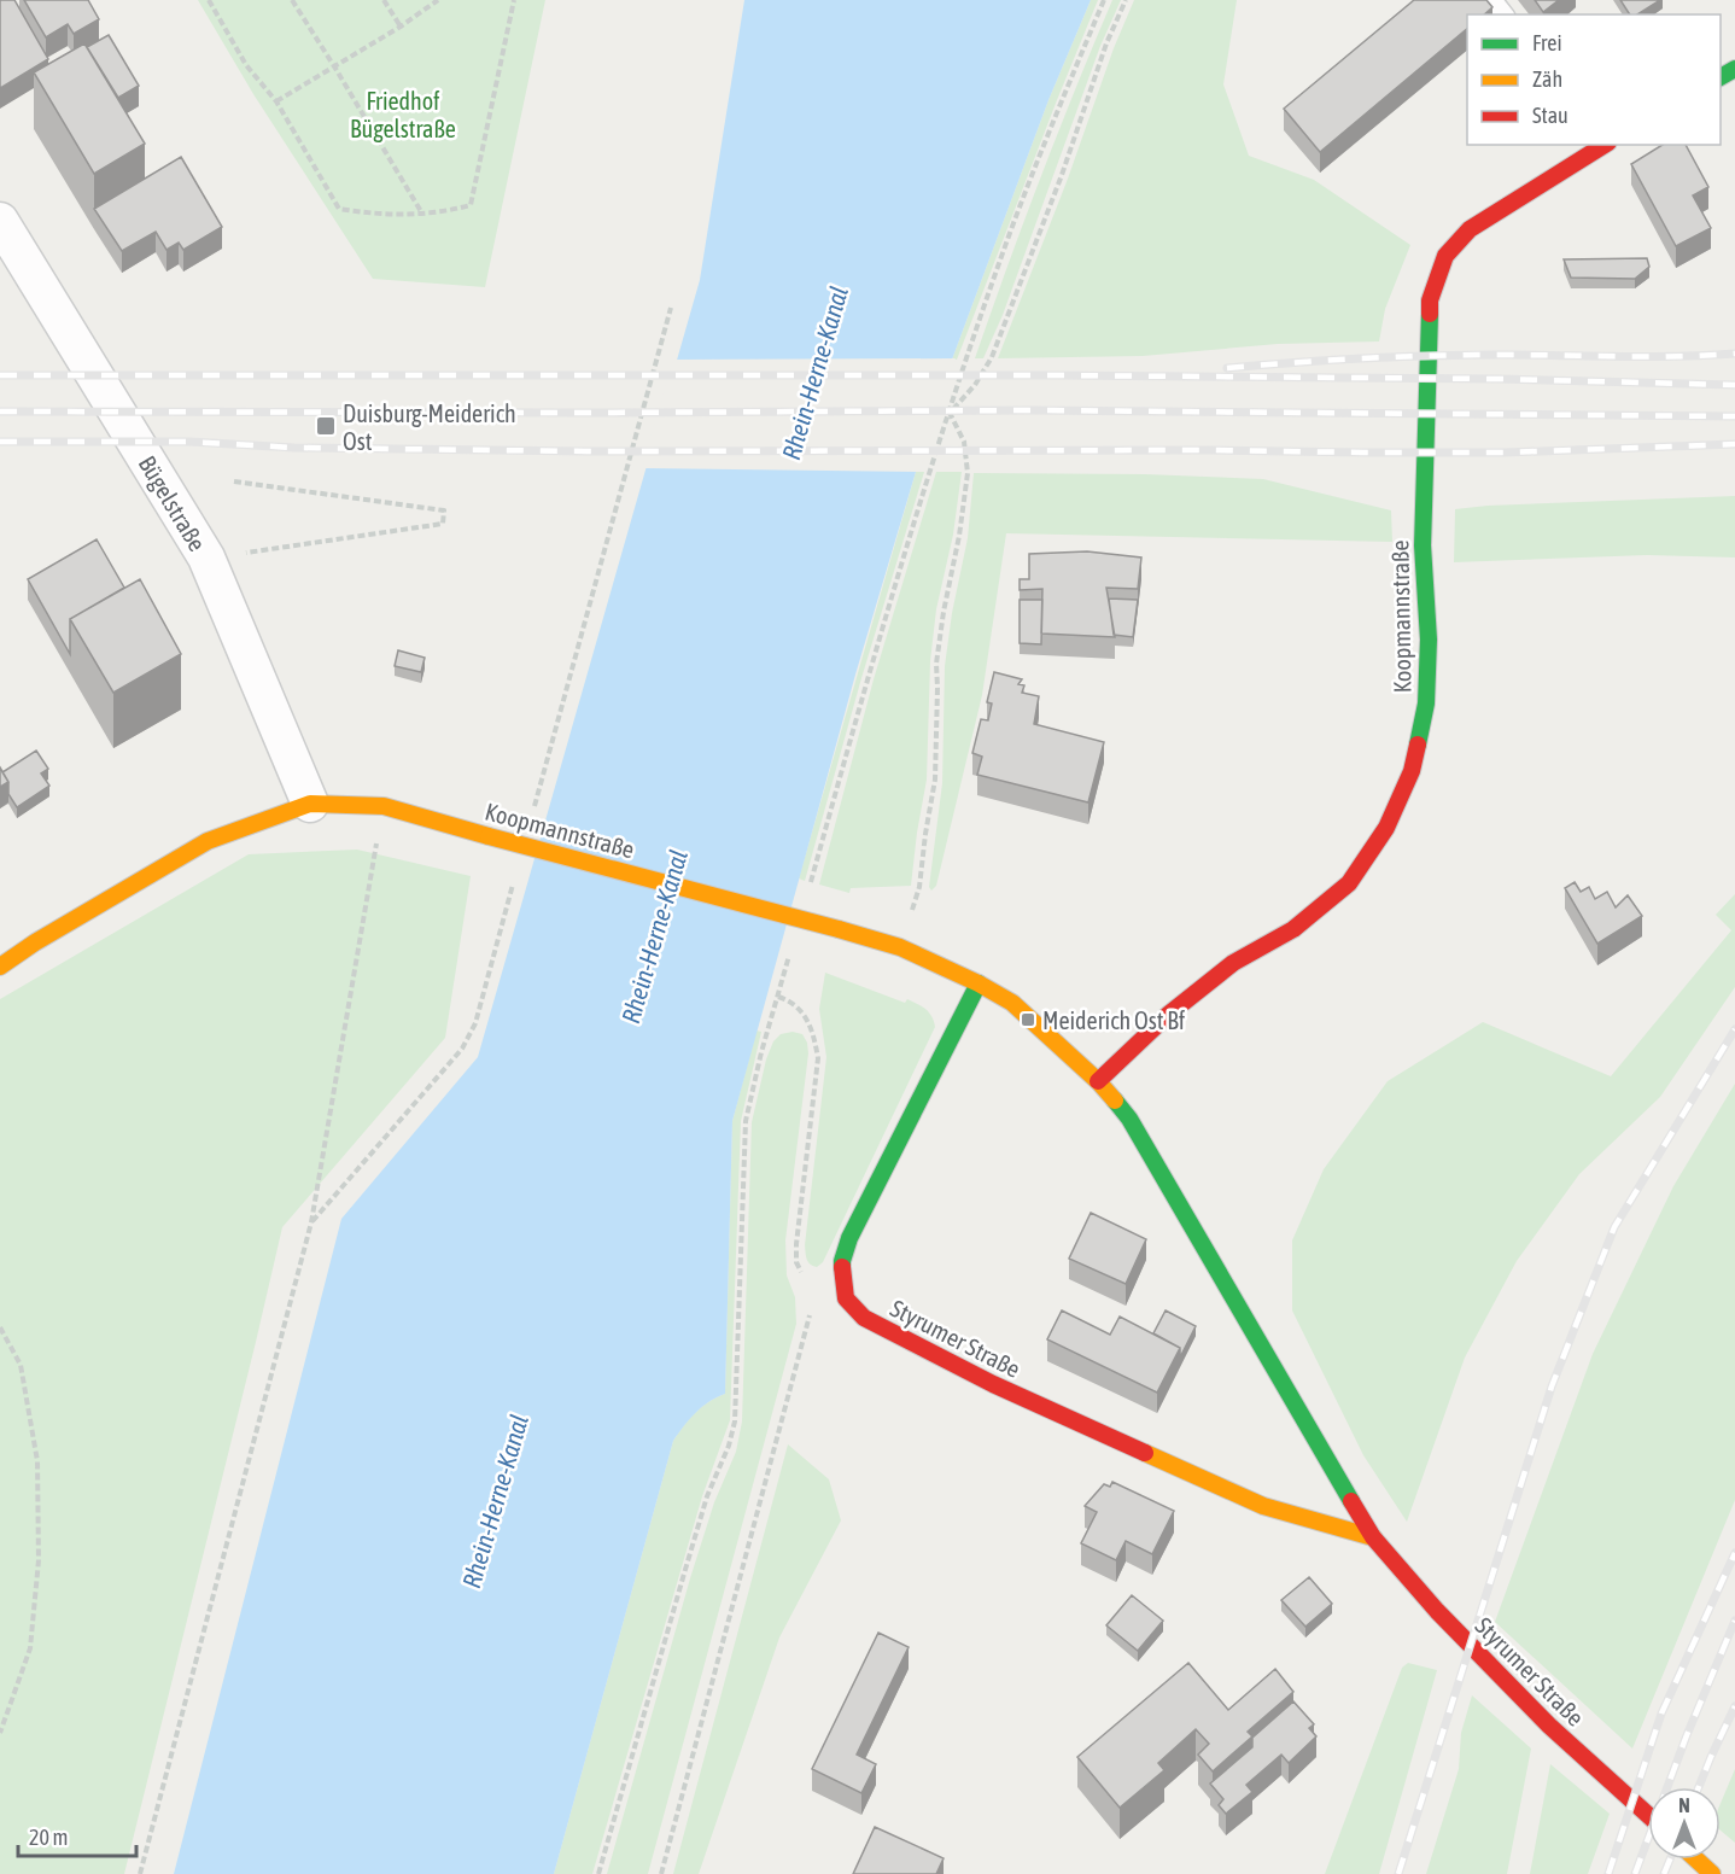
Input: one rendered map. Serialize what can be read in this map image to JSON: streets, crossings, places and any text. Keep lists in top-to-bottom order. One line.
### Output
{"streets":{"street":["Bügelstraße","Koopmannstraße","Styrumer Straße"]},"crossings":[["Bügelstraße","Koopmannstraße"],["Koopmannstraße","Styrumer Straße"]],"water":["Rhein-Herne-Kanal"],"parks":["Friedhof Bügelstraße"],"places":{"transit":["Duisburg-Meiderich Ost","Meiderich Ost Bf"]},"legend":["Frei","Zäh","Stau"],"scale_bar":"20 m","north":"top"}
